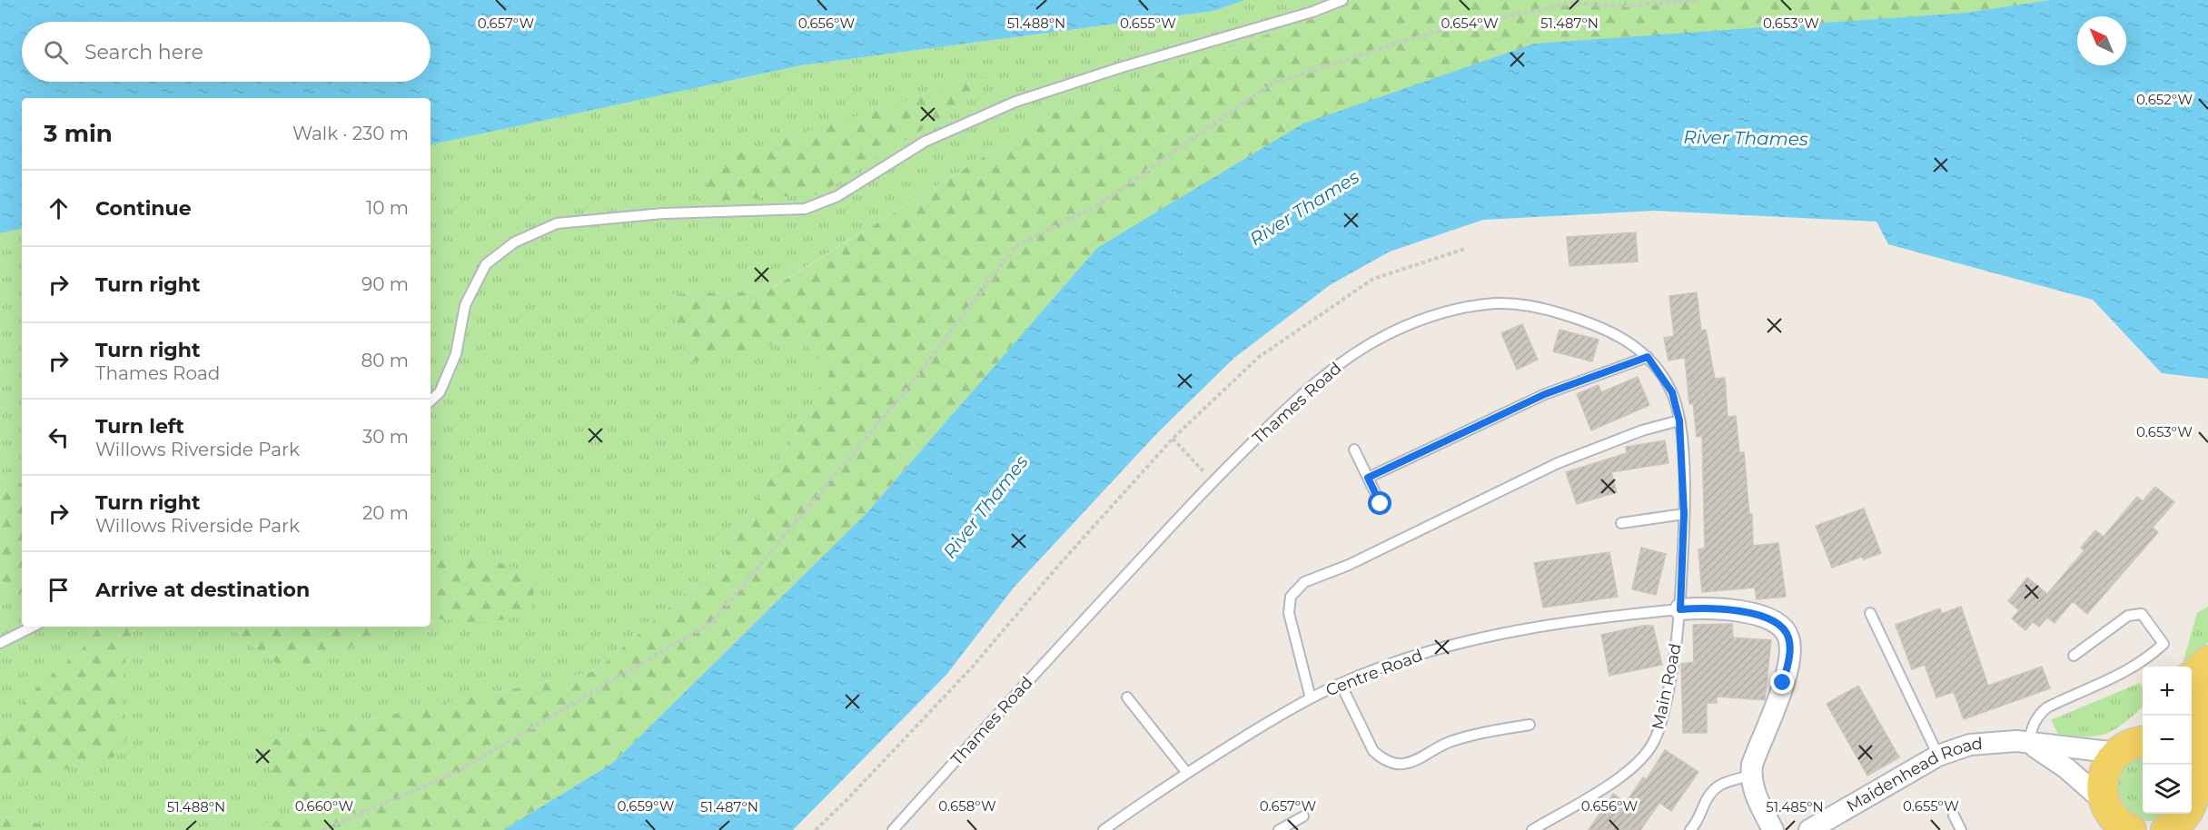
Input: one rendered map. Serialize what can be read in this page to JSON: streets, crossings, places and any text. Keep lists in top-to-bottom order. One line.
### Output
{"streets":{"street":["Maidenhead Road"],"lane":["Thames Road","Centre Road","Main Road"]},"crossings":[["Thames Road","Centre Road"],["Thames Road","Main Road"],["Centre Road","Main Road"]],"water":["River Thames"],"north":"top left","page":{"search":"Search here","heading":["3 min","Walk · 230 m"],"list":[["Continue","10 m"],["Turn right","90 m"],["Turn right","Thames Road","80 m"],["Turn left","Willows Riverside Park","30 m"],["Turn right","Willows Riverside Park","20 m"],"Arrive at destination"],"map_buttons":["+","−"]},"coordinates":["51.488°N","51.487°N","0.657°W","0.656°W","0.655°W","0.654°W","0.653°W","0.652°W","0.660°W","0.659°W","0.658°W","51.485°N"]}
